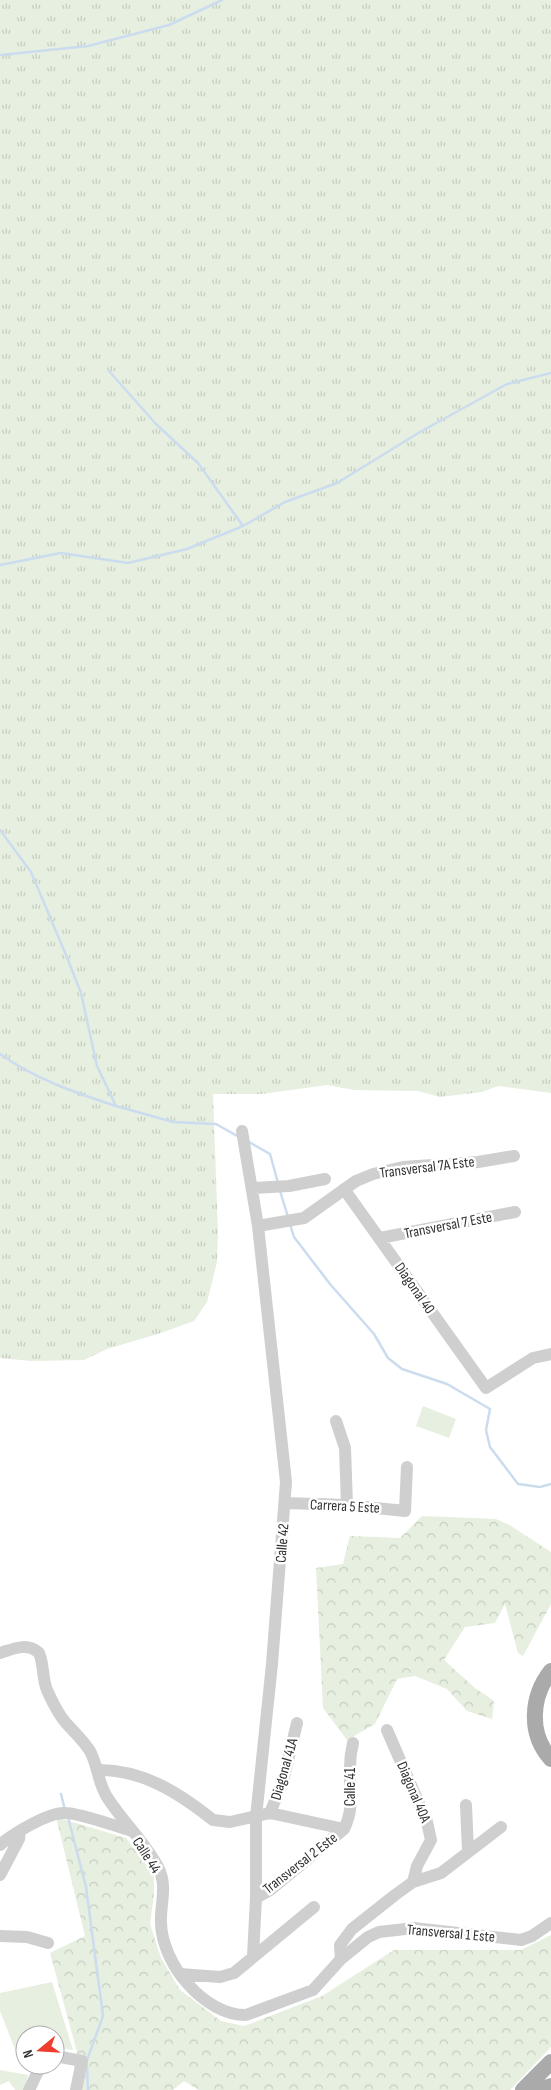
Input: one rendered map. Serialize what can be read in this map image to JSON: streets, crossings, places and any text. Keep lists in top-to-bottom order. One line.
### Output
{"streets":{"street":["Transversal 7A Este","Transversal 7 Este","Diagonal 40","Carrera 5 Este","Calle 42","Diagonal 41A","Calle 41","Diagonal 40A","Calle 44","Transversal 2 Este","Transversal 1 Este"]},"crossings":[["Transversal 7A Este","Diagonal 40"],["Transversal 7A Este","Calle 42"],["Transversal 7 Este","Diagonal 40"],["Carrera 5 Este","Calle 42"],["Calle 42","Transversal 2 Este"],["Calle 41","Transversal 2 Este"],["Calle 44","Transversal 1 Este"]],"north":"left"}
